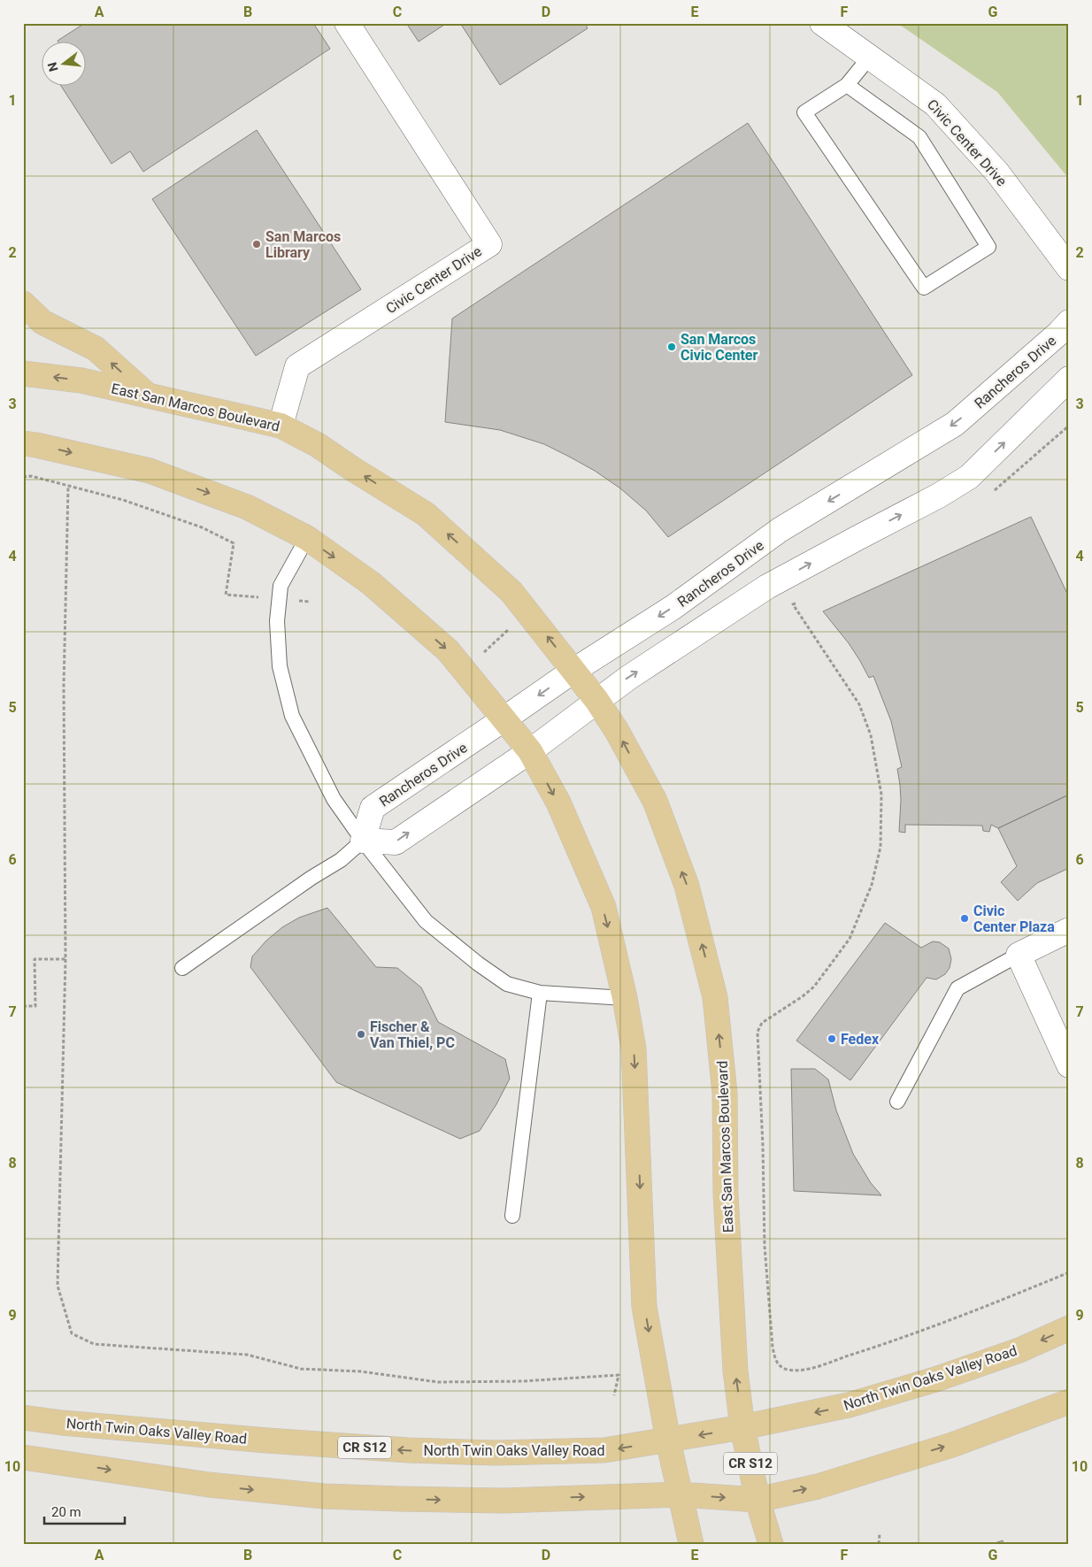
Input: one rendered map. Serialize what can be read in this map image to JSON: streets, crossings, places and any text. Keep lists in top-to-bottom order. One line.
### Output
{"streets":{"main road":["East San Marcos Boulevard","North Twin Oaks Valley Road","CR S12"],"street":["Civic Center Drive","Rancheros Drive"]},"crossings":[["Civic Center Drive","East San Marcos Boulevard"],["Rancheros Drive","East San Marcos Boulevard"],["East San Marcos Boulevard","North Twin Oaks Valley Road"],["East San Marcos Boulevard","CR S12"],["North Twin Oaks Valley Road","CR S12"]],"places":["San Marcos Library","San Marcos Civic Center","Civic Center Plaza","Fischer & Van Thiel, PC","Fedex"],"scale_bar":"20 m","north":"left","grid":{"columns":["A","B","C","D","E","F","G"],"rows":["1","2","3","4","5","6","7","8","9","10"]}}
